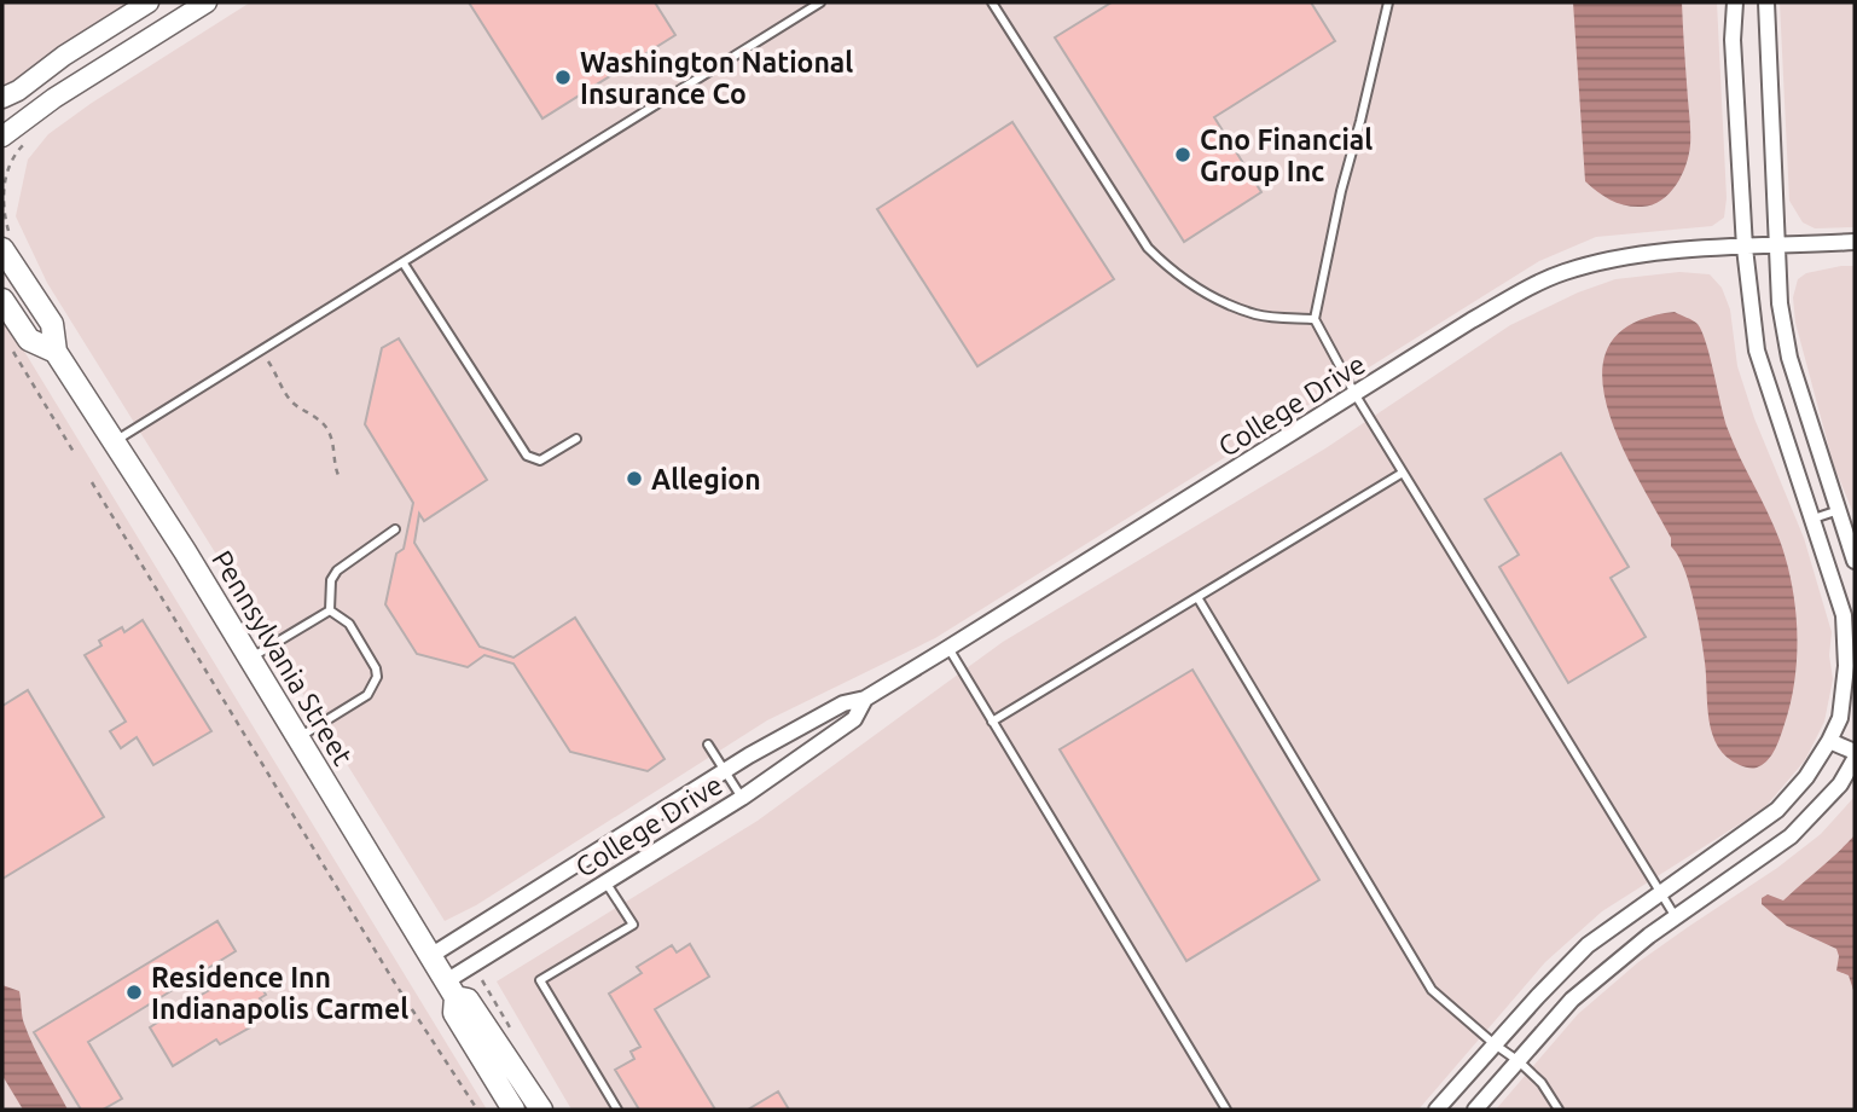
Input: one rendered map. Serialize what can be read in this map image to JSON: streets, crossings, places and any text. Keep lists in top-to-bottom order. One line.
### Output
{"streets":{"main road":["Pennsylvania Street"],"street":["College Drive"]},"crossings":[["College Drive","Pennsylvania Street"]],"places":["Washington National Insurance Co","Cno Financial Group Inc","Allegion","Residence Inn Indianapolis Carmel"]}
